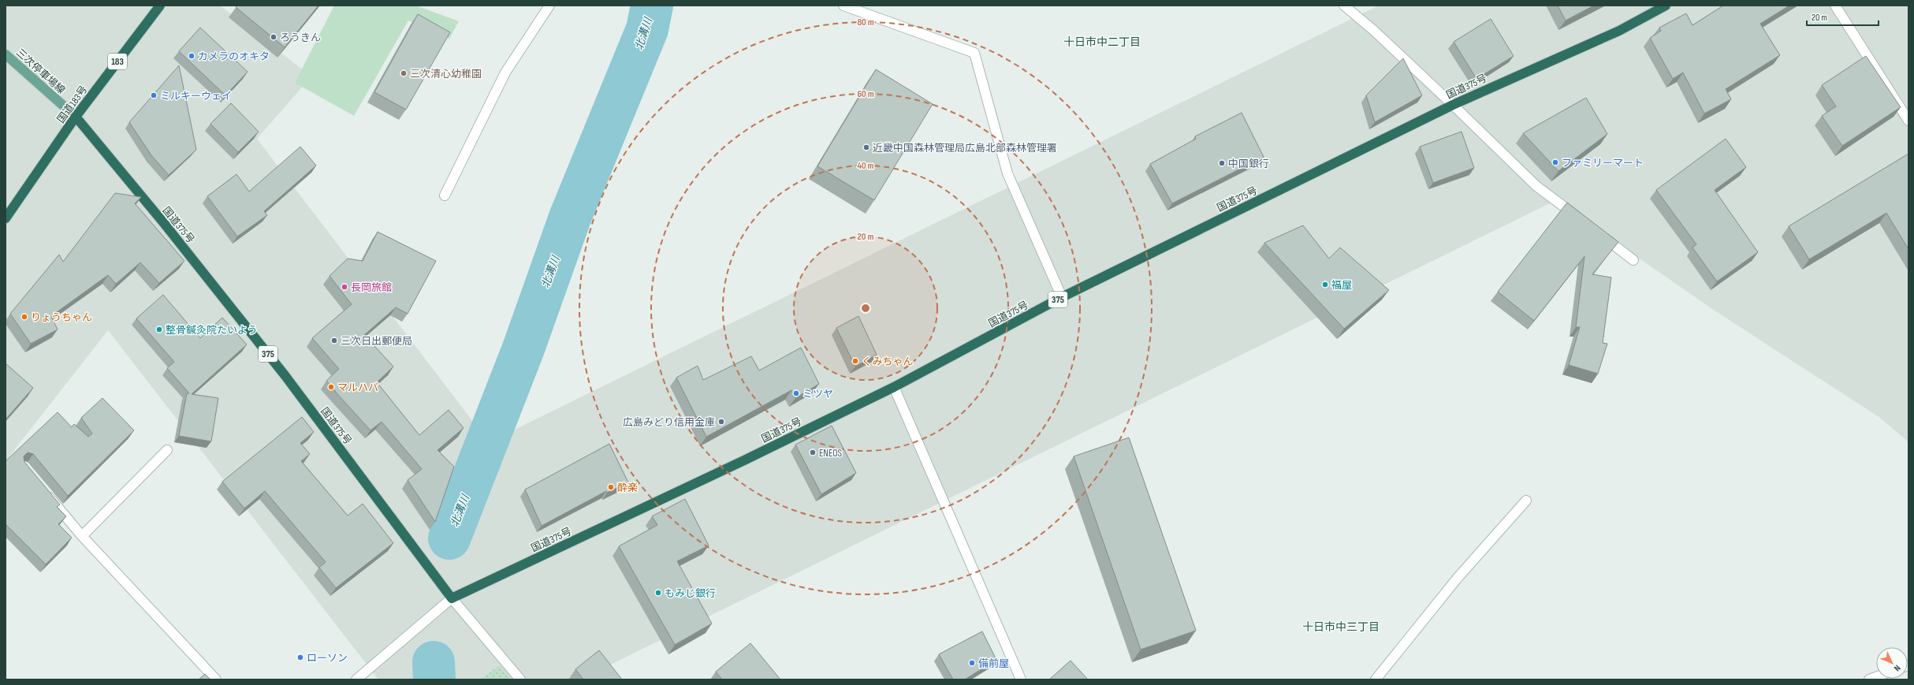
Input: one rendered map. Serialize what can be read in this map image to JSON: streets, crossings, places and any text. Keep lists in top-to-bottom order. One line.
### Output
{"streets":{"highway":["183","国道375号","国道183号","375"],"main road":["三次停車場線"]},"crossings":[["三次停車場線","国道375号"],["三次停車場線","国道183号"],["国道375号","国道183号"]],"districts":["十日市中二丁目","十日市中三丁目"],"water":["北溝川"],"places":["ろうきん","カメラのオキタ","三次清心幼稚園","ミルキーウェイ","近畿中国森林管理局広島北部森林管理署","ファミリーマート","中国銀行","福屋","長岡旅館","りょうちゃん","整骨鍼灸院たいよう","三次日出郵便局","くみちゃん","マルハバ","ミツヤ","広島みどり信用金庫","ENEOS","酔楽","もみじ銀行","ローソン","備前屋"],"scale_bar":"20 m","north":"bottom right","rings":["80 m","60 m","40 m","20 m"]}
